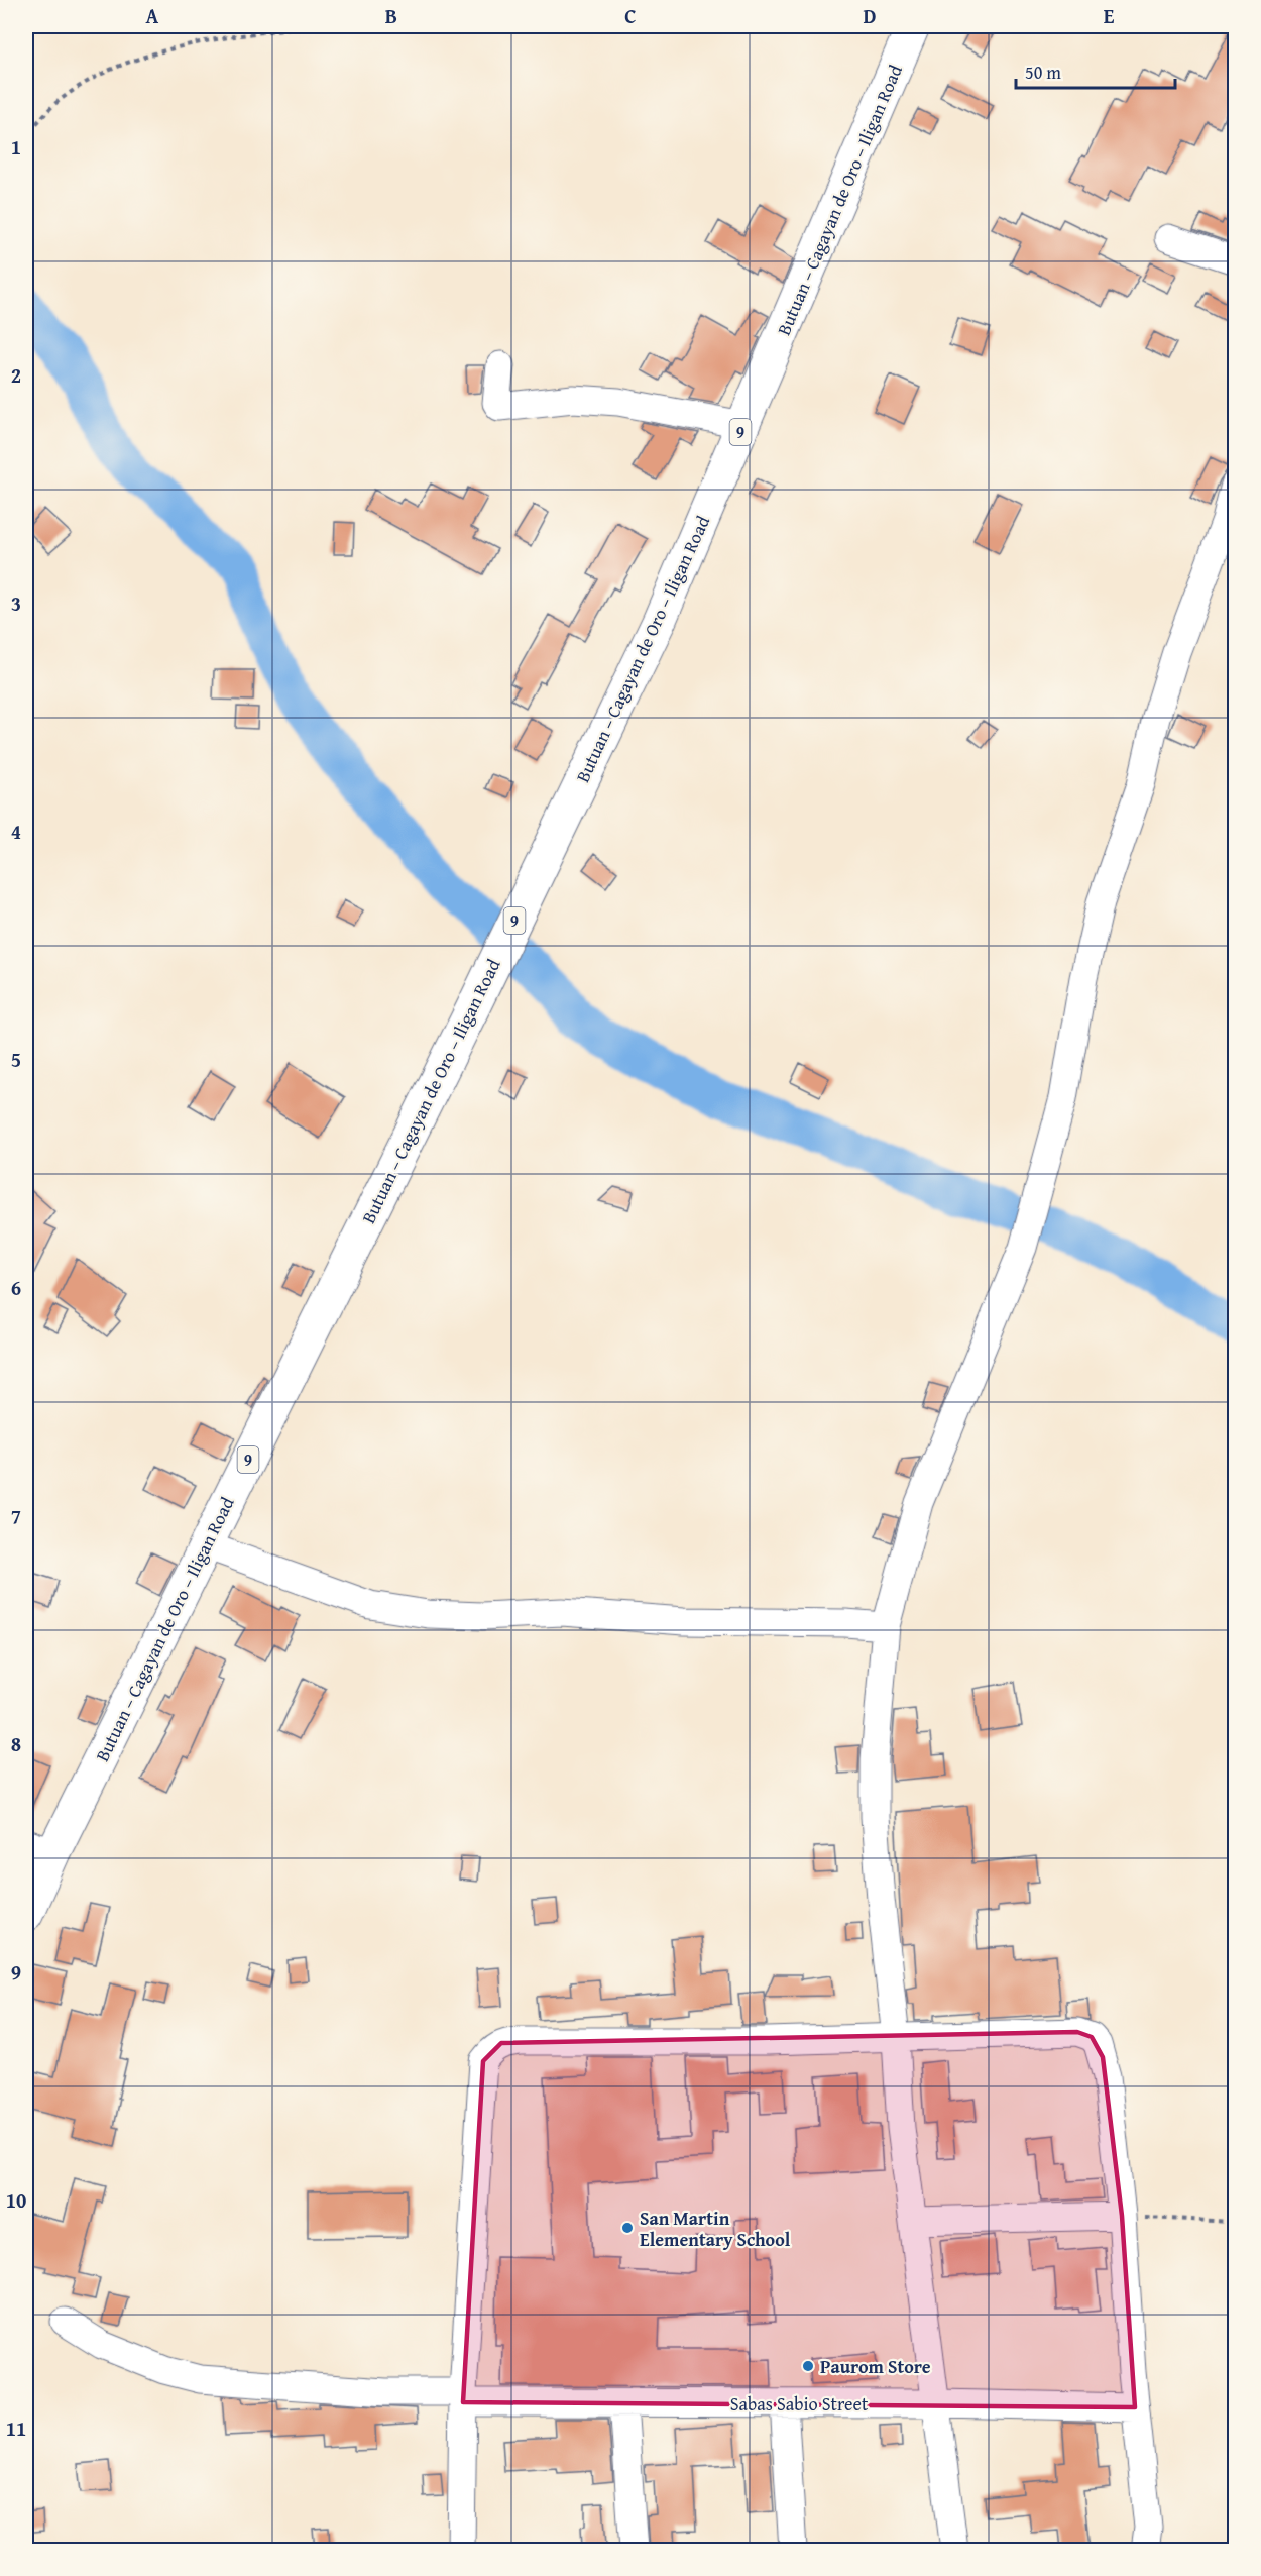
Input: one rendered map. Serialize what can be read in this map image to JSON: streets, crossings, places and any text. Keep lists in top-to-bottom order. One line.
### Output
{"streets":{"highway":["Butuan – Cagayan de Oro – Iligan Road","9"],"street":["Sabas Sabio Street"]},"places":["San Martin Elementary School","Paurom Store"],"scale_bar":"50 m","grid":{"columns":["A","B","C","D","E"],"rows":["1","2","3","4","5","6","7","8","9","10","11"]}}
